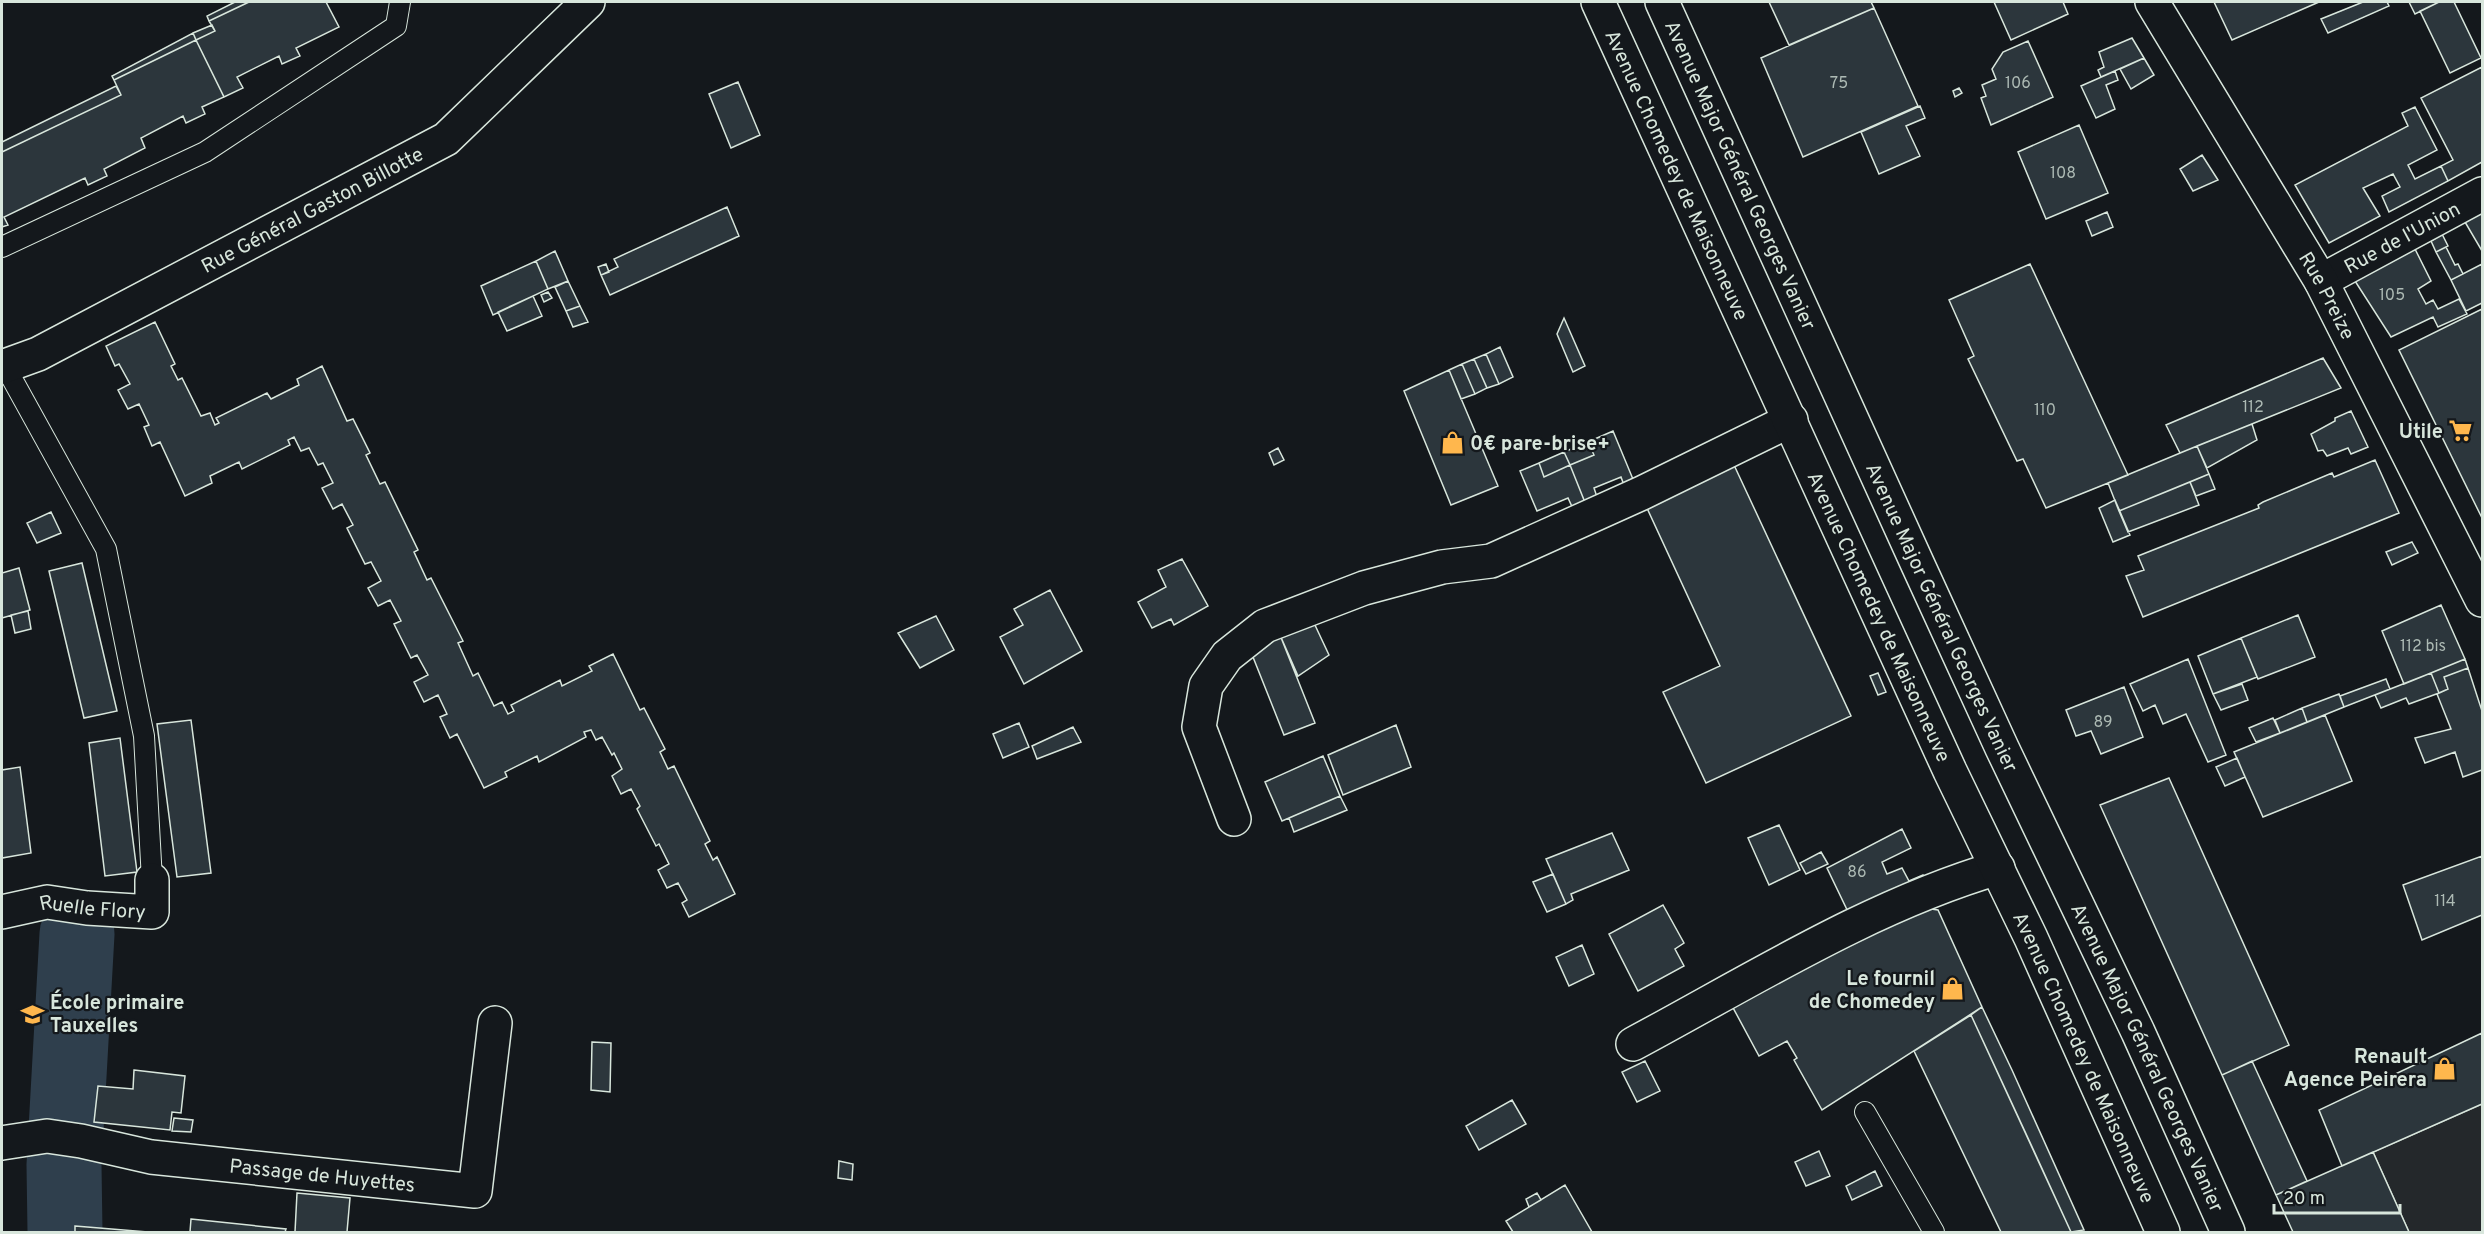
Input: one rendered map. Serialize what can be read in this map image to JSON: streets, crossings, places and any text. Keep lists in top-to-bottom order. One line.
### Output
{"streets":{"street":["Avenue Chomedey de Maisonneuve","Avenue Major Général Georges Vanier","Rue Général Gaston Billotte","Rue de l'Union","Rue Preize","Ruelle Flory","Passage de Huyettes"]},"crossings":[["Rue de l'Union","Rue Preize"]],"places":{"supermarket":["Utile"],"shop":["0€ pare-brise+","Le fournil de Chomedey","Renault Agence Peirera"],"school or university":["École primaire Tauxelles"]},"house_numbers":["75","106","108","105","112","110","112 bis","89","86","114"],"scale_bar":"20 m"}
